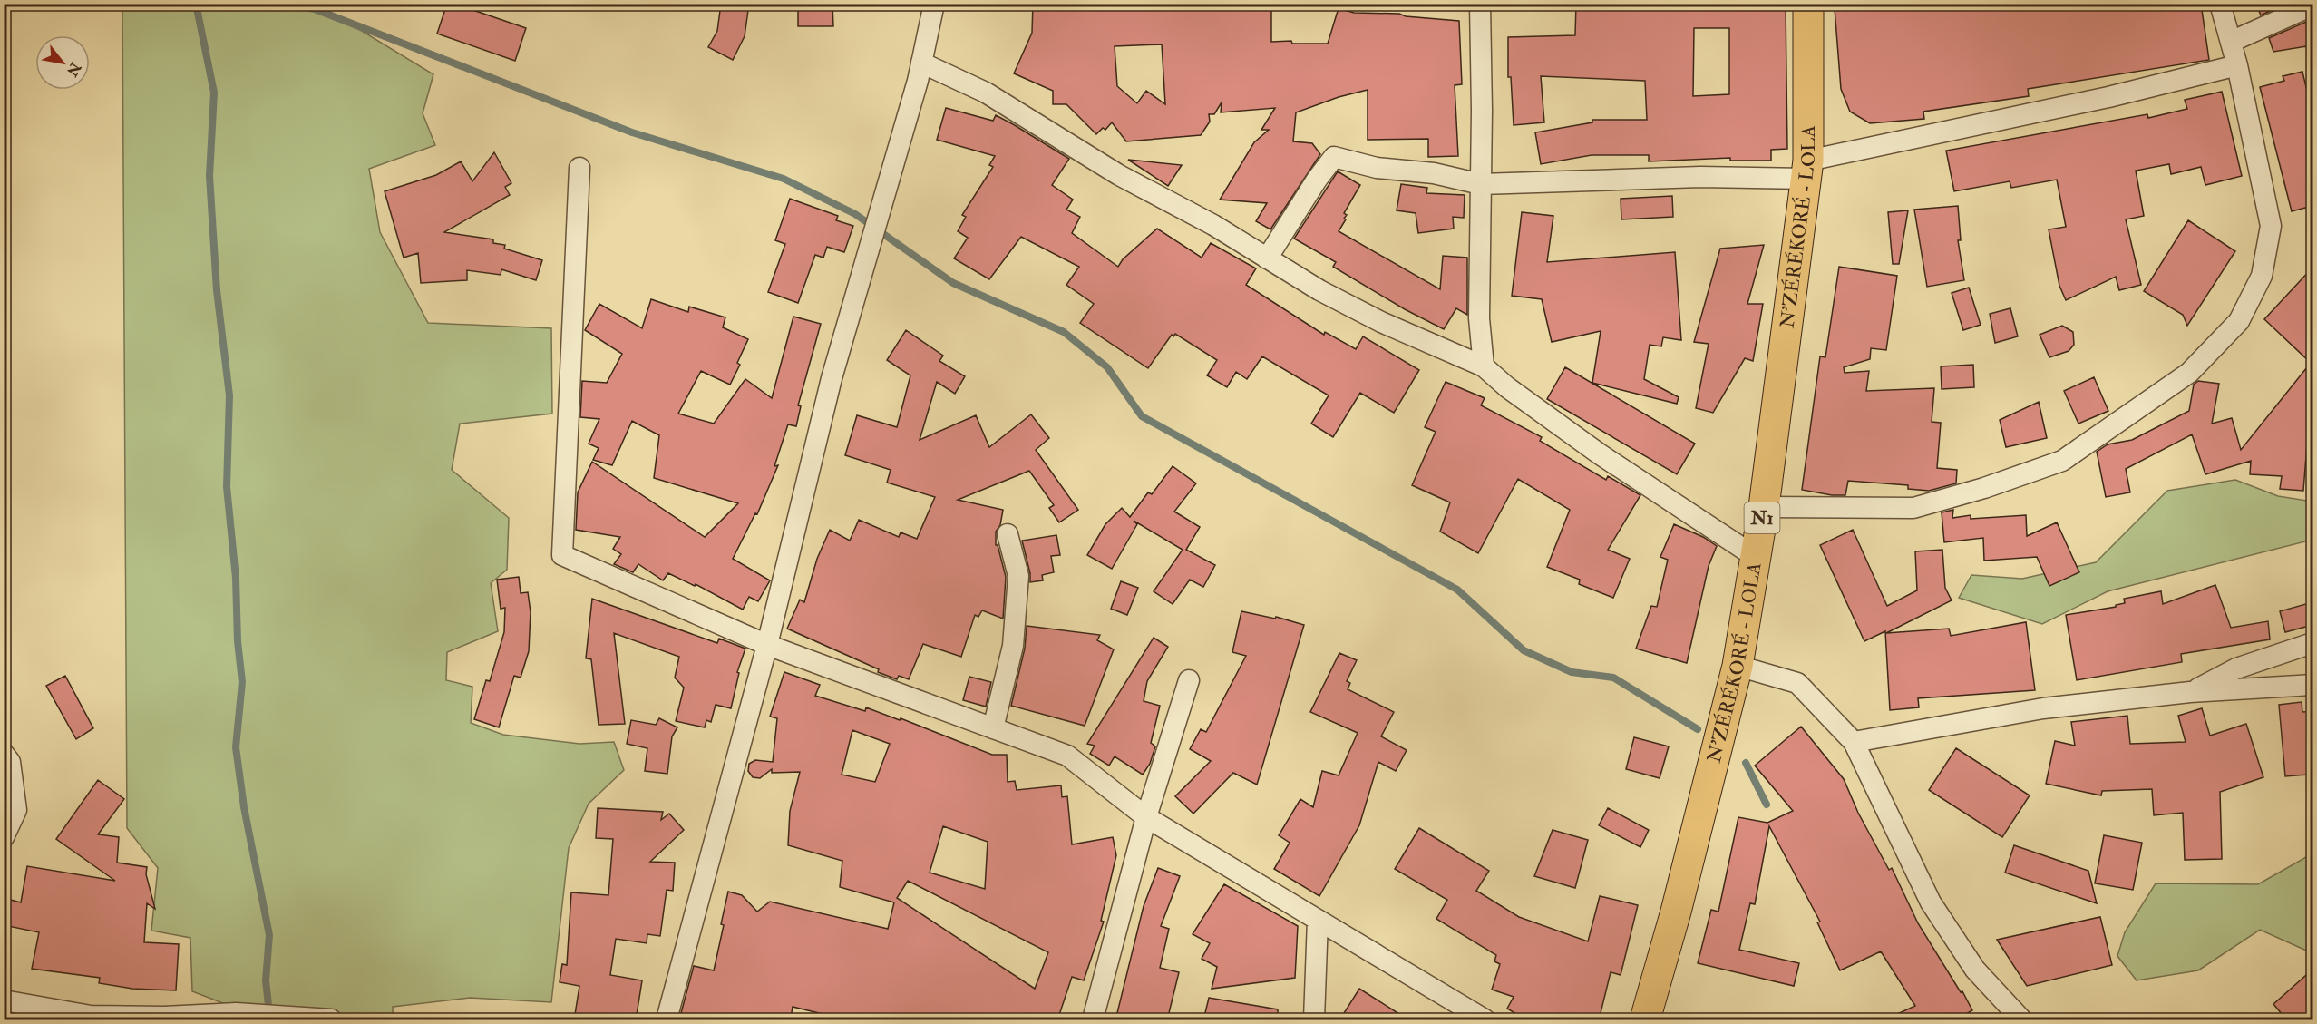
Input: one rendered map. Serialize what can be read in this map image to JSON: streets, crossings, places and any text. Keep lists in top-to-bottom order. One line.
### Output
{"streets":{"highway":["N'ZÉRÉKORÉ - LOLA","N1"]},"north":"bottom right"}
